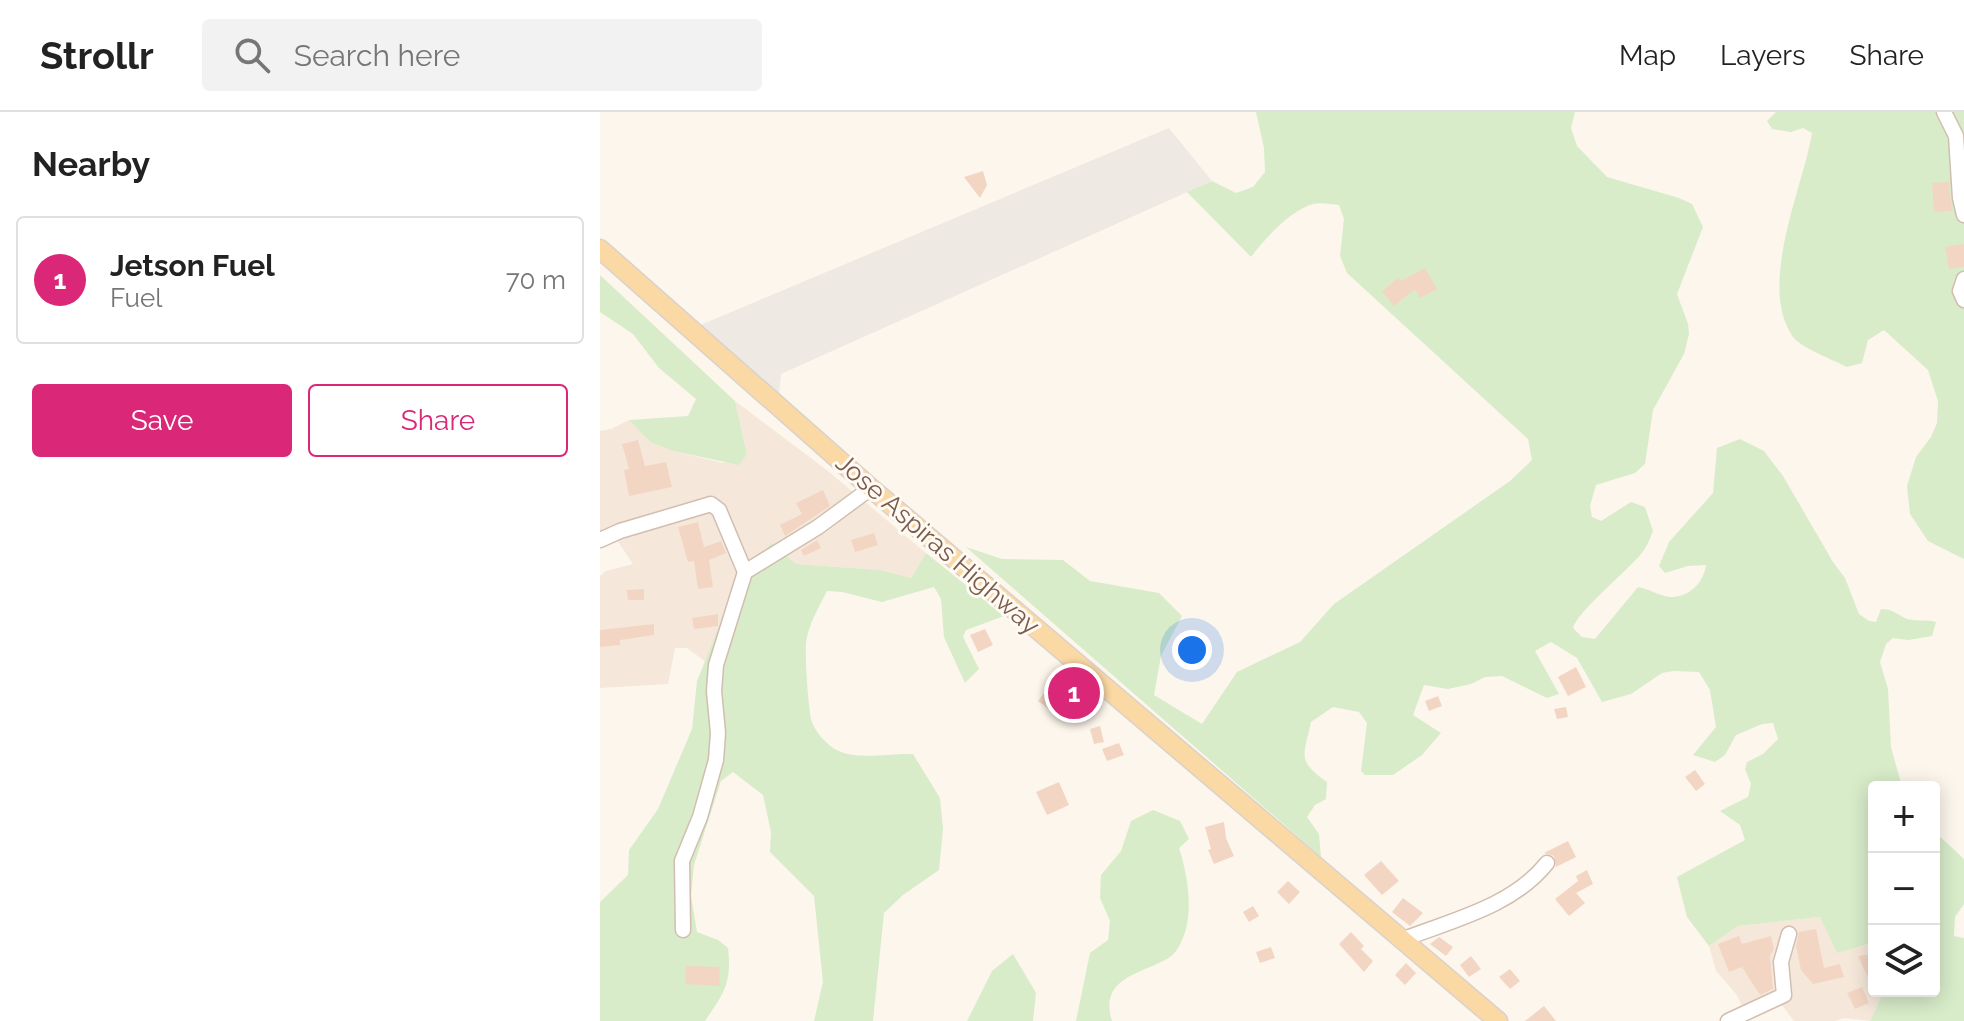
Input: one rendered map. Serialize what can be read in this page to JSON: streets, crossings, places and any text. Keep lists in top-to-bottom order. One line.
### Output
{"streets":{"main road":["Jose Aspiras Highway"]},"page":{"header":"Strollr","search":"Search here","nav":["Map","Layers","Share"],"heading":"Nearby","list":[{"mark":"1","name":"Jetson Fuel","note":"Fuel","value":"70 m"}],"buttons":["Save","Share"],"pins":"1","map_buttons":["+","−"]}}
